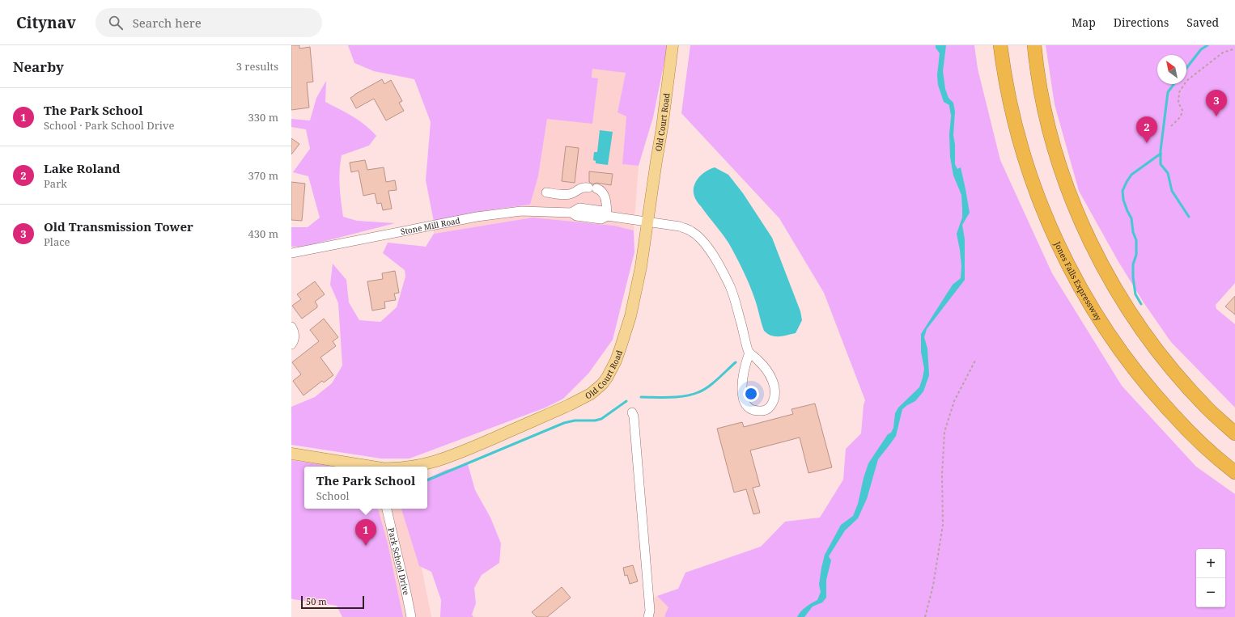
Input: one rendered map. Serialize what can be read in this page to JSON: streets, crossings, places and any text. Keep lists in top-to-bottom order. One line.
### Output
{"streets":{"highway":["Jones Falls Expressway"],"main road":["Old Court Road"],"street":["Stone Mill Road","Park School Drive"]},"crossings":[["Old Court Road","Stone Mill Road"]],"scale_bar":"50 m","north":"top left","page":{"header":"Citynav","search":"Search here","nav":["Map","Directions","Saved"],"heading":["Nearby","3 results"],"list":[{"mark":"1","name":"The Park School","note":"School · Park School Drive","value":"330 m"},{"mark":"2","name":"Lake Roland","note":"Park","value":"370 m"},{"mark":"3","name":"Old Transmission Tower","note":"Place","value":"430 m"}],"pins":["3","2","1"],"popup":["The Park School","School"],"map_buttons":["+","−"],"scale":"50 m"}}
